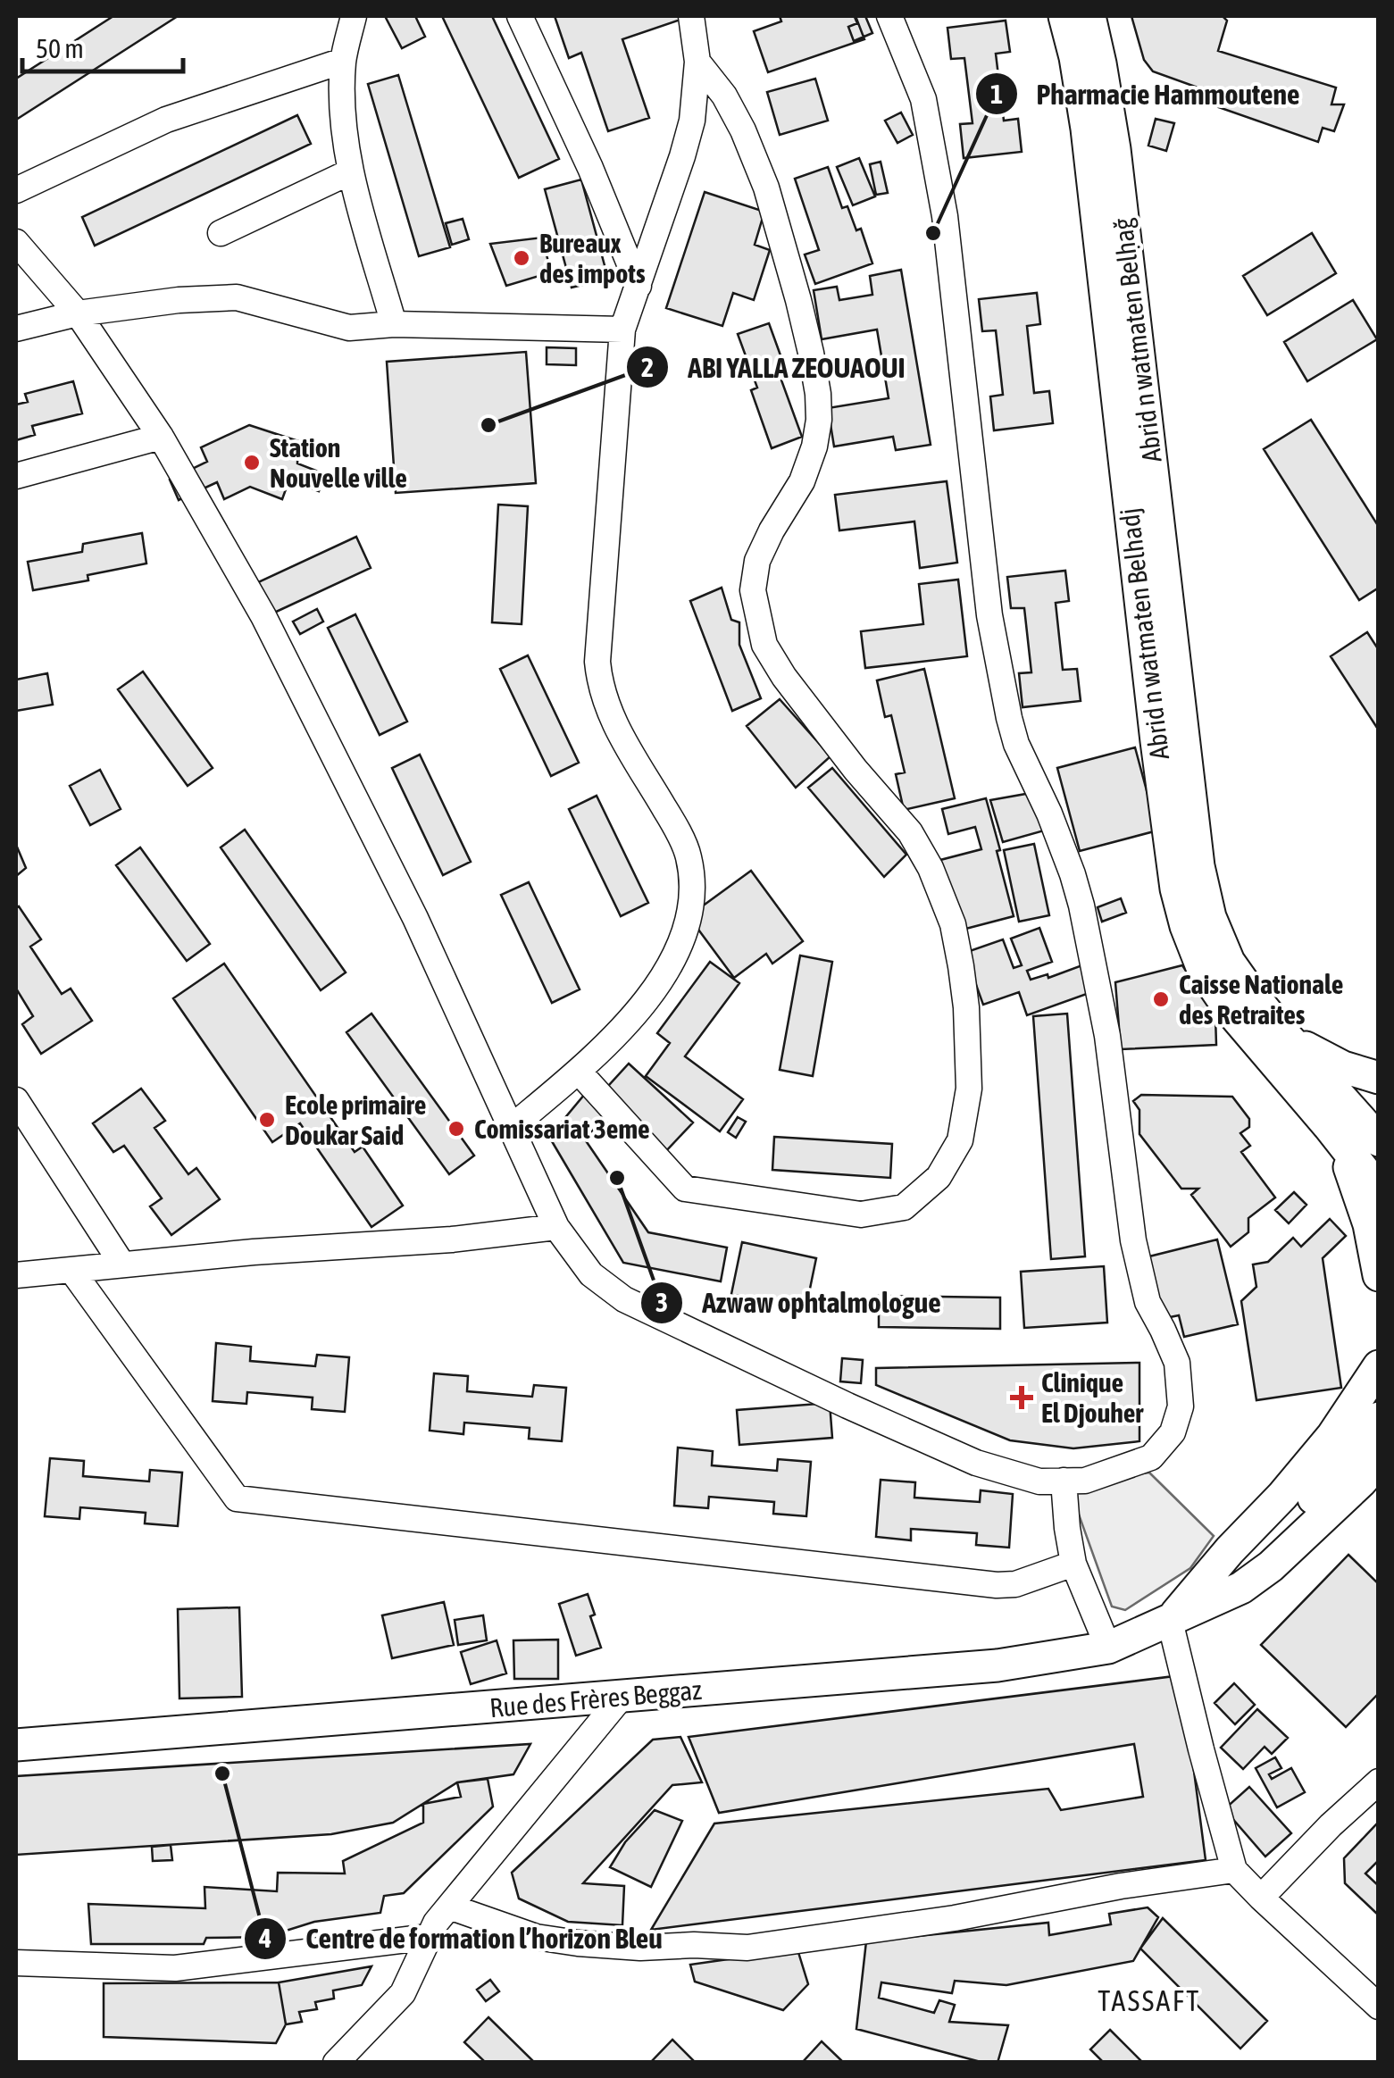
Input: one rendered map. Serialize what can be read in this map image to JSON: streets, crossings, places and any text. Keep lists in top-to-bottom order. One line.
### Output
{"streets":{"main road":["Abrid n watmaten Belḥaǧ","Abrid n watmaten Belhadj","Rue des Frères Beggaz"]},"districts":["TASSAFT"],"places":{"other":["Pharmacie Hammoutene","Bureaux des impots","ABI YALLA ZEOUAOUI","Station Nouvelle ville","Caisse Nationale des Retraites","Ecole primaire Doukar Said","Comissariat 3eme","Azwaw ophtalmologue","Centre de formation l’horizon Bleu"],"health":["Clinique El Djouher"]},"scale_bar":"50 m"}
